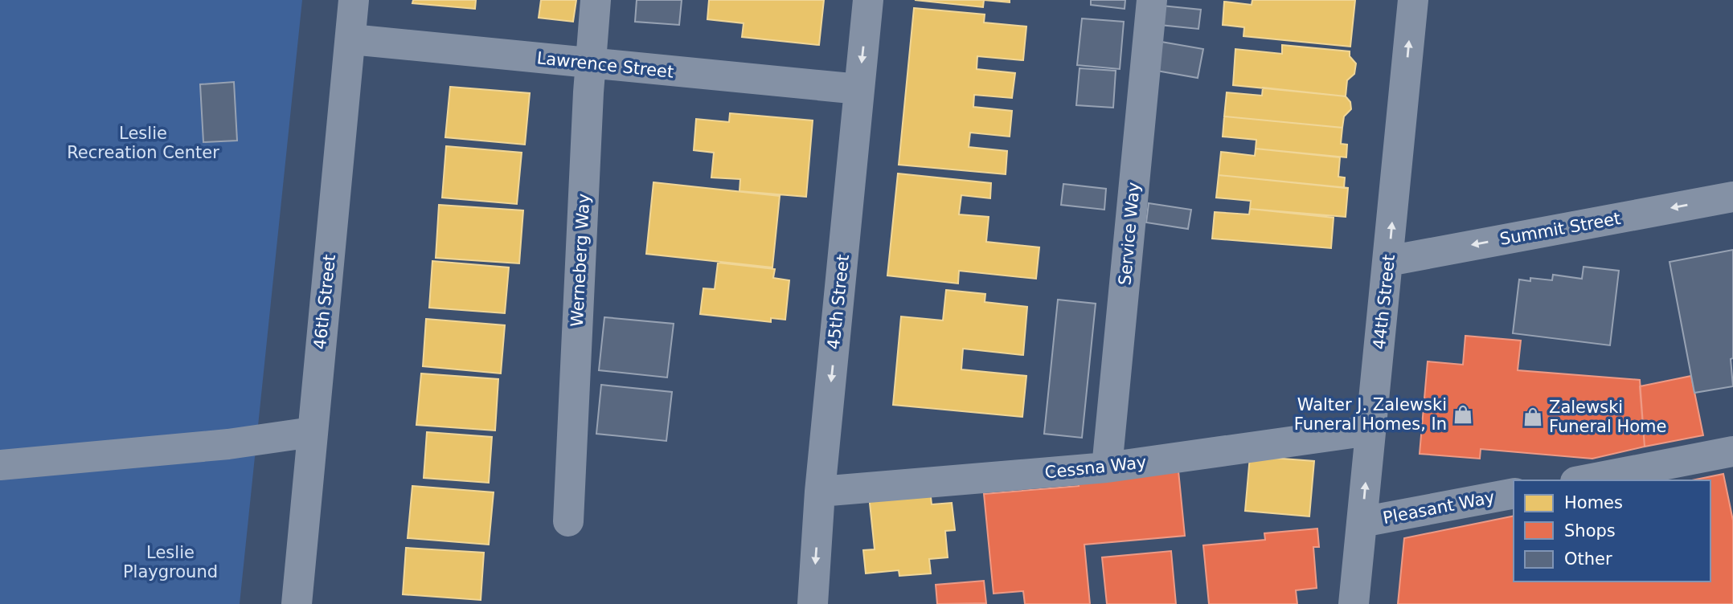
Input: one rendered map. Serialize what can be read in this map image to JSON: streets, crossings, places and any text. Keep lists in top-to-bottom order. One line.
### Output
{"streets":{"street":["Lawrence Street","Summit Street","Service Way","Werneberg Way","46th Street","45th Street","44th Street","Cessna Way","Pleasant Way"]},"crossings":[["Lawrence Street","Werneberg Way"],["Lawrence Street","46th Street"],["Lawrence Street","45th Street"],["Summit Street","44th Street"],["Service Way","Cessna Way"],["45th Street","Cessna Way"],["44th Street","Cessna Way"],["44th Street","Pleasant Way"]],"one_way":["45th Street","44th Street"],"parks":["Leslie Recreation Center","Leslie Playground"],"places":{"shop":["Walter J. Zalewski Funeral Homes, In","Zalewski Funeral Home"]},"legend":["Homes","Shops","Other"]}
